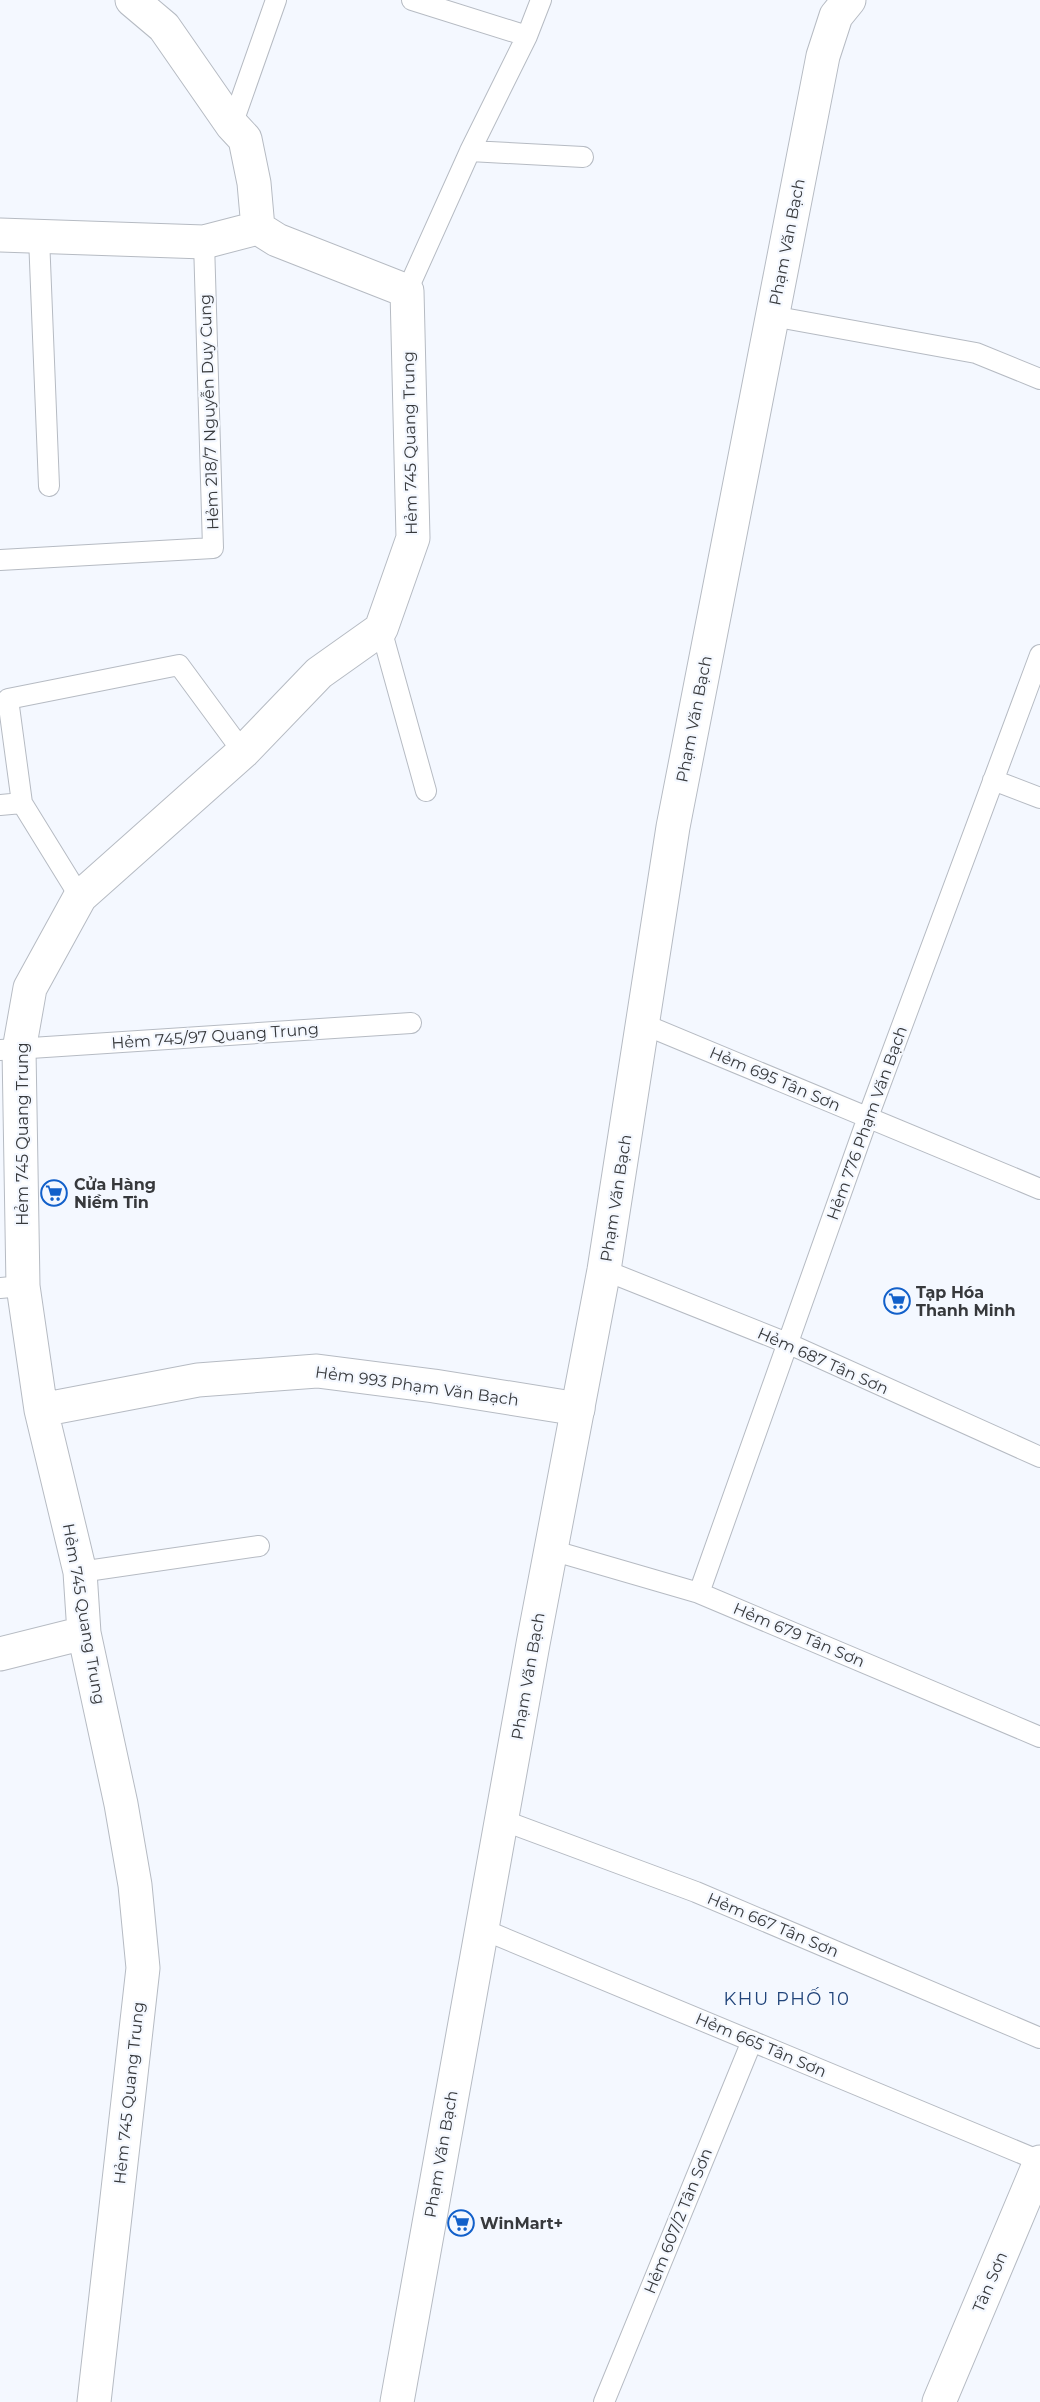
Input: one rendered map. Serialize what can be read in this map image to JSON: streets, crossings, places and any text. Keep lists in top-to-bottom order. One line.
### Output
{"streets":{"street":["Phạm Văn Bạch","Hẻm 745 Quang Trung","Hẻm 993 Phạm Văn Bạch","Tân Sơn"],"lane":["Hẻm 218/7 Nguyễn Duy Cung","Hẻm 745/97 Quang Trung","Hẻm 695 Tân Sơn","Hẻm 776 Phạm Văn Bạch","Hẻm 687 Tân Sơn","Hẻm 679 Tân Sơn","Hẻm 667 Tân Sơn","Hẻm 665 Tân Sơn","Hẻm 607/2 Tân Sơn"]},"crossings":[["Phạm Văn Bạch","Hẻm 695 Tân Sơn"],["Phạm Văn Bạch","Hẻm 687 Tân Sơn"],["Phạm Văn Bạch","Hẻm 993 Phạm Văn Bạch"],["Phạm Văn Bạch","Hẻm 679 Tân Sơn"],["Phạm Văn Bạch","Hẻm 667 Tân Sơn"],["Phạm Văn Bạch","Hẻm 665 Tân Sơn"],["Hẻm 745 Quang Trung","Hẻm 745/97 Quang Trung"],["Hẻm 745 Quang Trung","Hẻm 993 Phạm Văn Bạch"],["Hẻm 695 Tân Sơn","Hẻm 776 Phạm Văn Bạch"],["Hẻm 776 Phạm Văn Bạch","Hẻm 687 Tân Sơn"],["Hẻm 776 Phạm Văn Bạch","Hẻm 679 Tân Sơn"],["Hẻm 665 Tân Sơn","Hẻm 607/2 Tân Sơn"],["Hẻm 665 Tân Sơn","Tân Sơn"]],"districts":["KHU PHỐ 10"],"places":{"supermarket":["Cửa Hàng Niềm Tin","Tạp Hóa Thanh Minh","WinMart+"]}}
